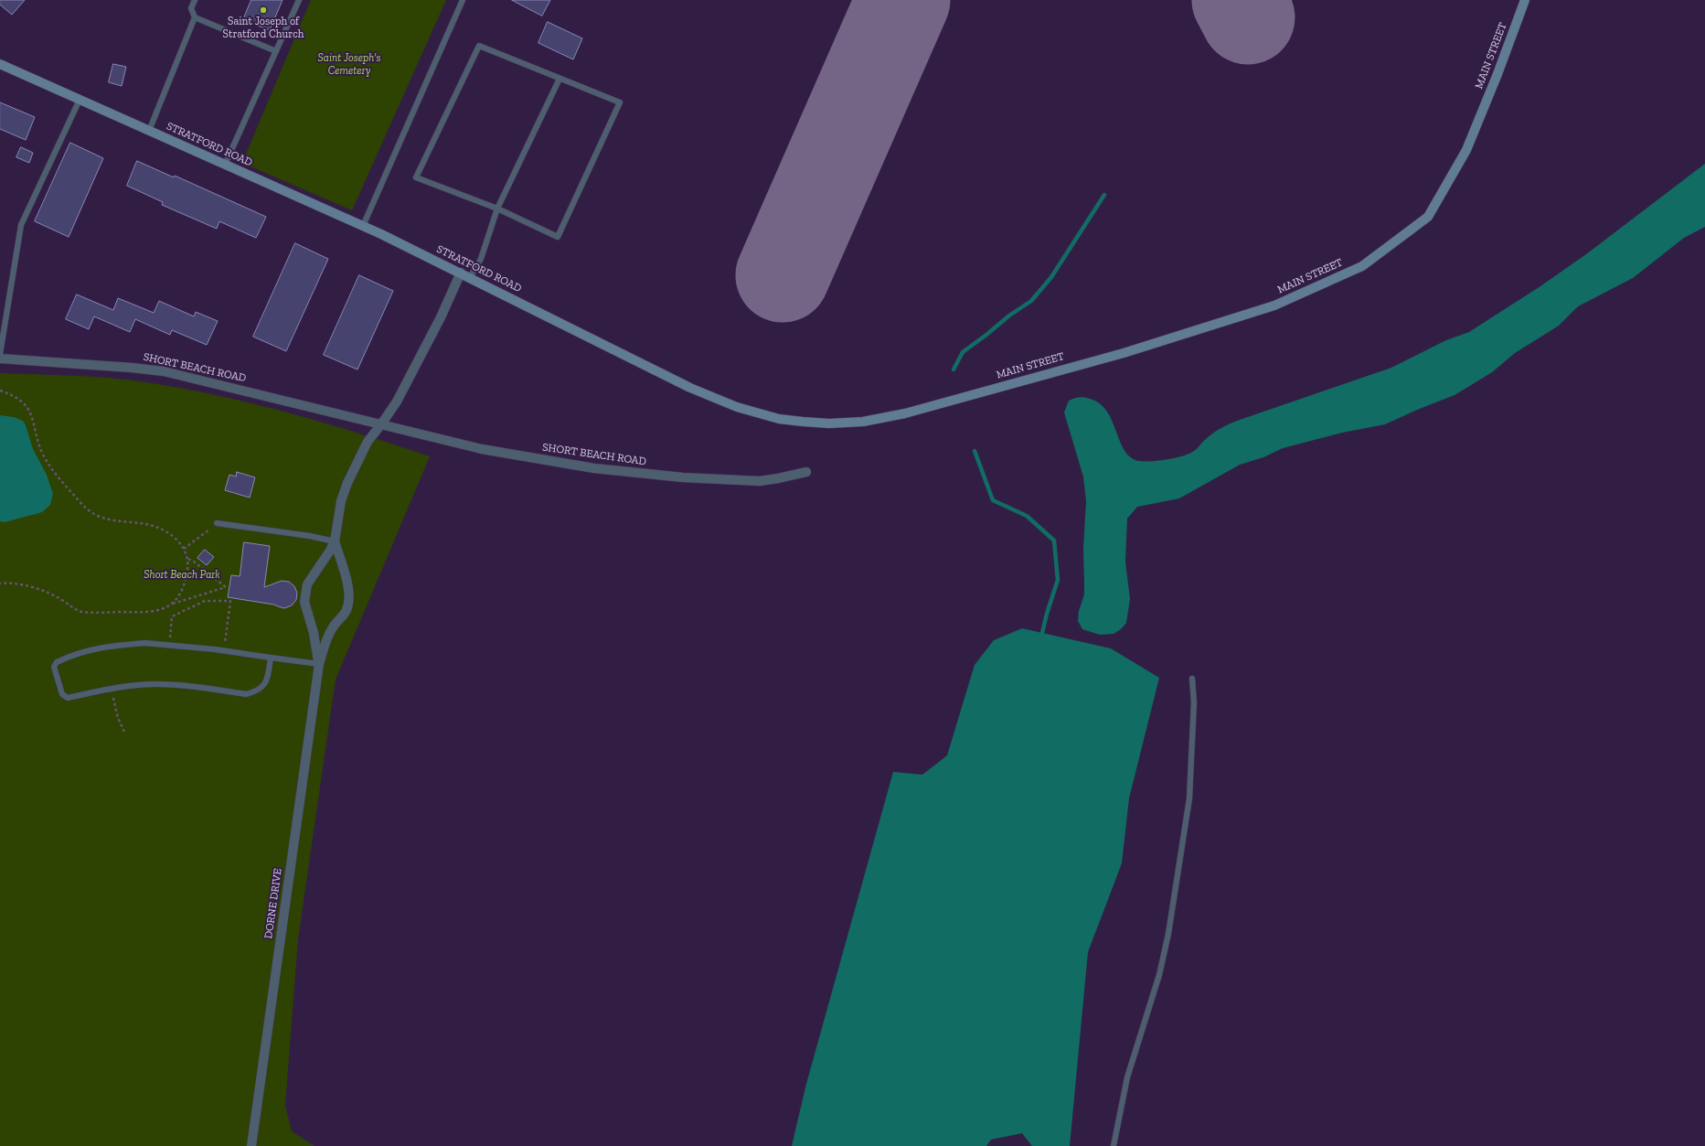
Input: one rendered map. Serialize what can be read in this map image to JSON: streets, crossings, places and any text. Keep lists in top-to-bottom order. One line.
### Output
{"streets":{"main road":["MAIN STREET","STRATFORD ROAD"],"street":["SHORT BEACH ROAD","DORNE DRIVE"]},"crossings":[["MAIN STREET","STRATFORD ROAD"],["SHORT BEACH ROAD","DORNE DRIVE"]],"parks":["Saint Joseph's Cemetery","Short Beach Park"],"places":["Saint Joseph of Stratford Church"]}
